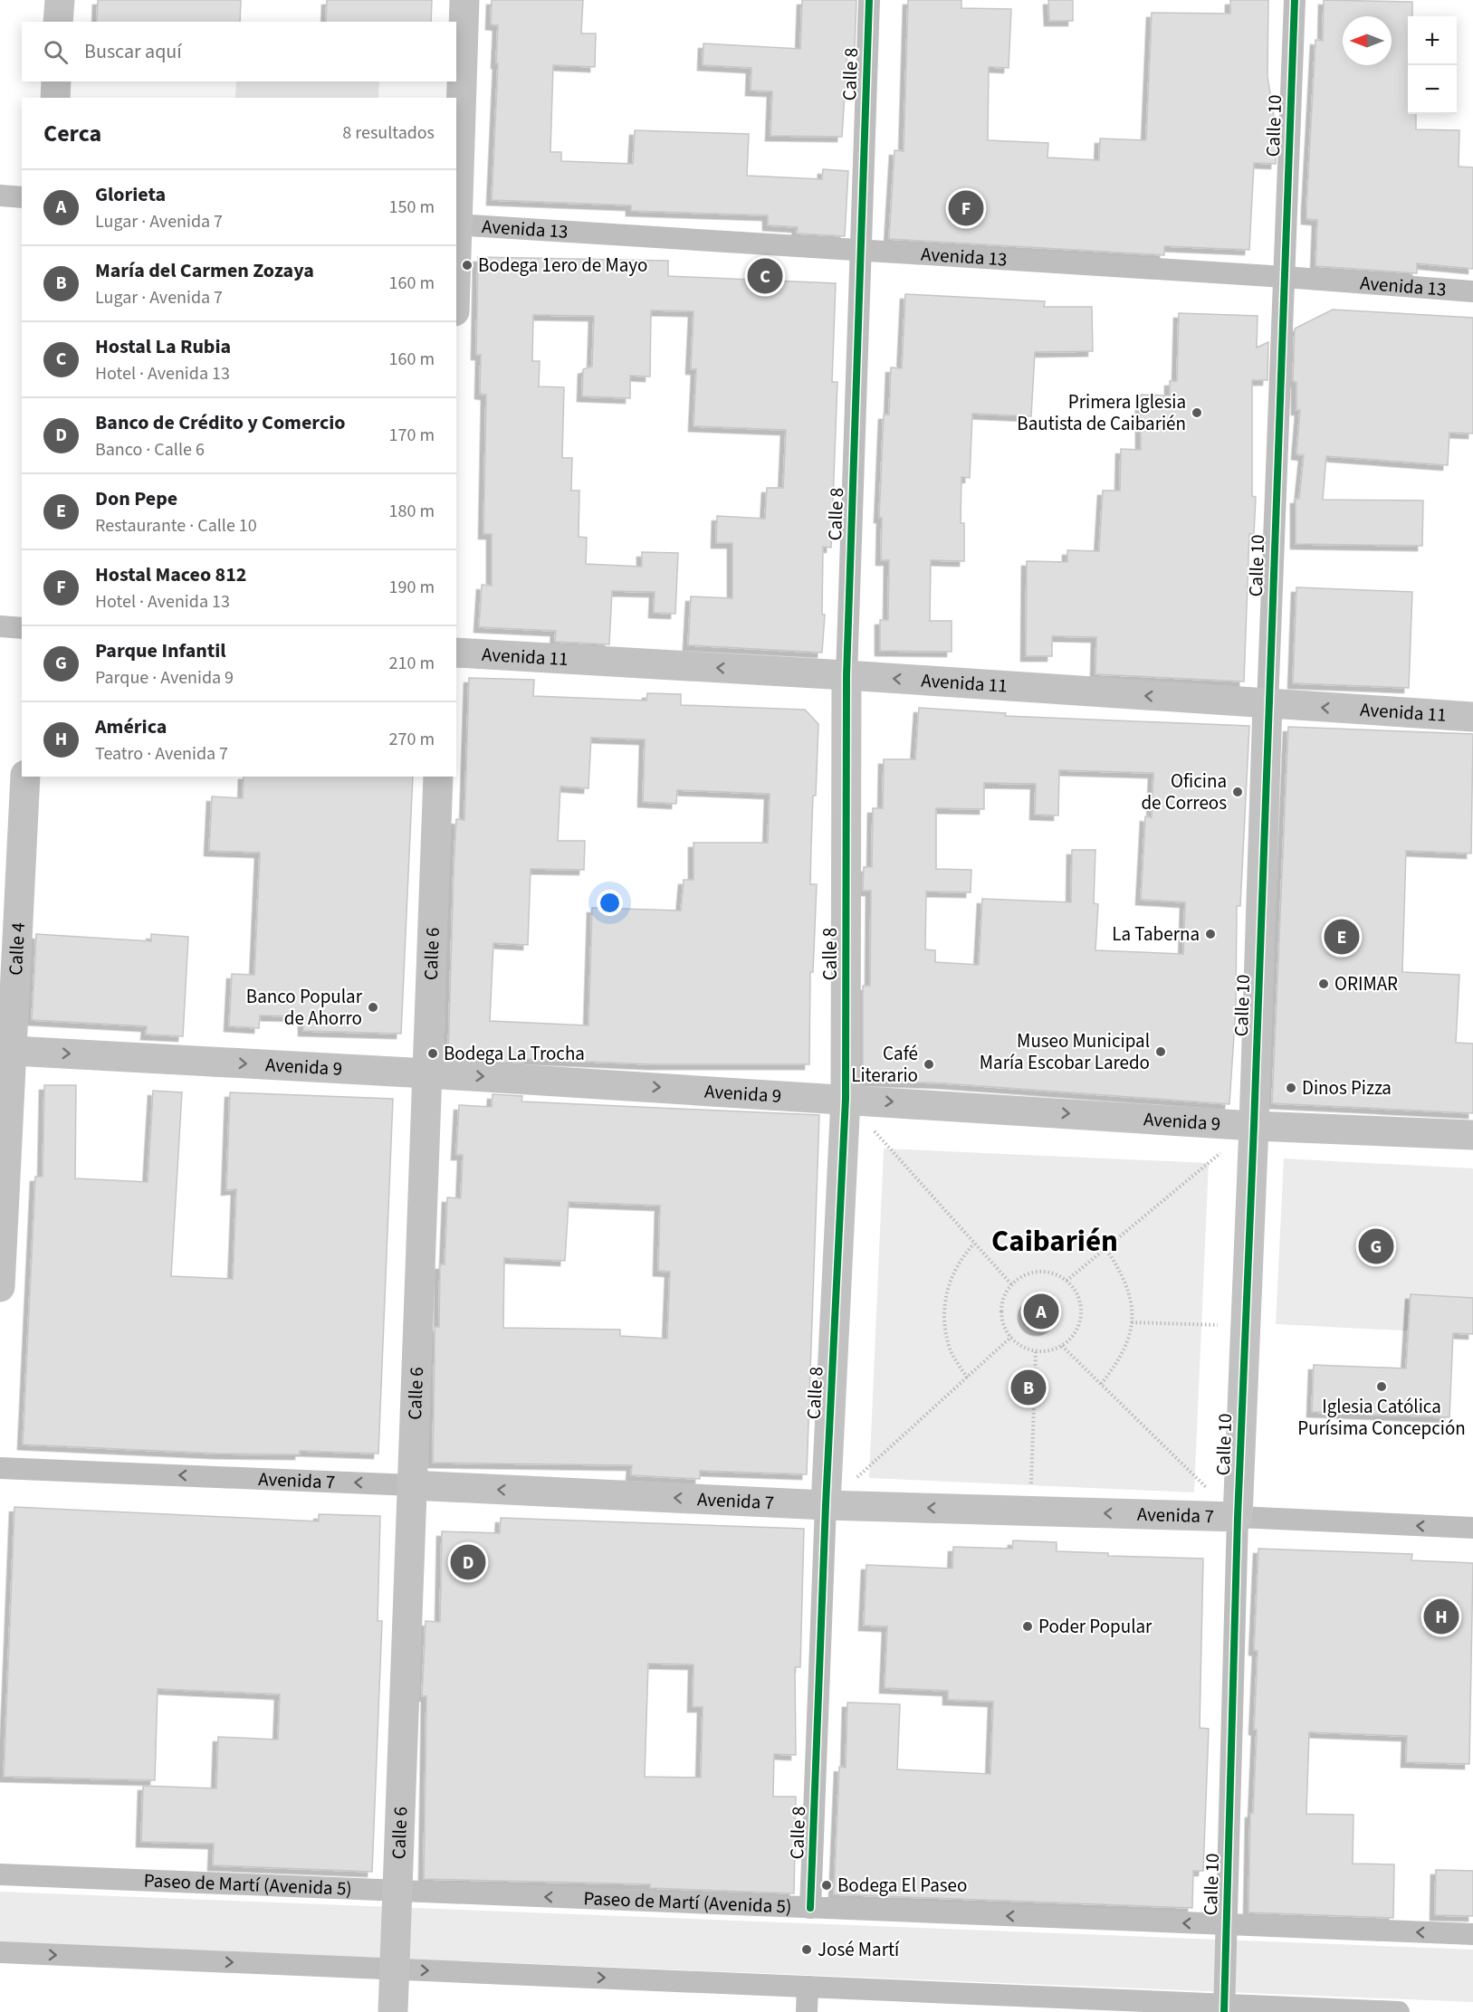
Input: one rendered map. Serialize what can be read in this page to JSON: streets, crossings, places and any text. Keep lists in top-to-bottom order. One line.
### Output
{"streets":{"street":["Calle 8","Calle 10","Avenida 13","Avenida 11","Calle 4","Calle 6","Avenida 9","Avenida 7","Paseo de Martí (Avenida 5)"]},"crossings":[["Calle 8","Avenida 13"],["Calle 8","Avenida 11"],["Calle 8","Avenida 9"],["Calle 8","Avenida 7"],["Calle 8","Paseo de Martí (Avenida 5)"],["Calle 10","Avenida 13"],["Calle 10","Avenida 11"],["Calle 10","Avenida 9"],["Calle 10","Avenida 7"],["Calle 10","Paseo de Martí (Avenida 5)"],["Calle 4","Avenida 9"],["Calle 6","Avenida 9"],["Calle 6","Avenida 7"],["Calle 6","Paseo de Martí (Avenida 5)"]],"one_way":["Avenida 11","Avenida 9","Avenida 7"],"districts":["Caibarién"],"places":["Bodega 1ero de Mayo","Primera Iglesia Bautista de Caibarién","Oficina de Correos","La Taberna","ORIMAR","Banco Popular de Ahorro","Museo Municipal María Escobar Laredo","Bodega La Trocha","Café Literario","Dinos Pizza","Iglesia Católica Purísima Concepción","Poder Popular","Bodega El Paseo","José Martí"],"north":"left","page":{"map_buttons":["+","−"],"search":"Buscar aquí","heading":["Cerca","8 resultados"],"list":[{"mark":"A","name":"Glorieta","note":"Lugar · Avenida 7","value":"150 m"},{"mark":"B","name":"María del Carmen Zozaya","note":"Lugar · Avenida 7","value":"160 m"},{"mark":"C","name":"Hostal La Rubia","note":"Hotel · Avenida 13","value":"160 m"},{"mark":"D","name":"Banco de Crédito y Comercio","note":"Banco · Calle 6","value":"170 m"},{"mark":"E","name":"Don Pepe","note":"Restaurante · Calle 10","value":"180 m"},{"mark":"F","name":"Hostal Maceo 812","note":"Hotel · Avenida 13","value":"190 m"},{"mark":"G","name":"Parque Infantil","note":"Parque · Avenida 9","value":"210 m"},{"mark":"H","name":"América","note":"Teatro · Avenida 7","value":"270 m"}],"pins":["F","C","E","G","A","B","D","H"]}}
